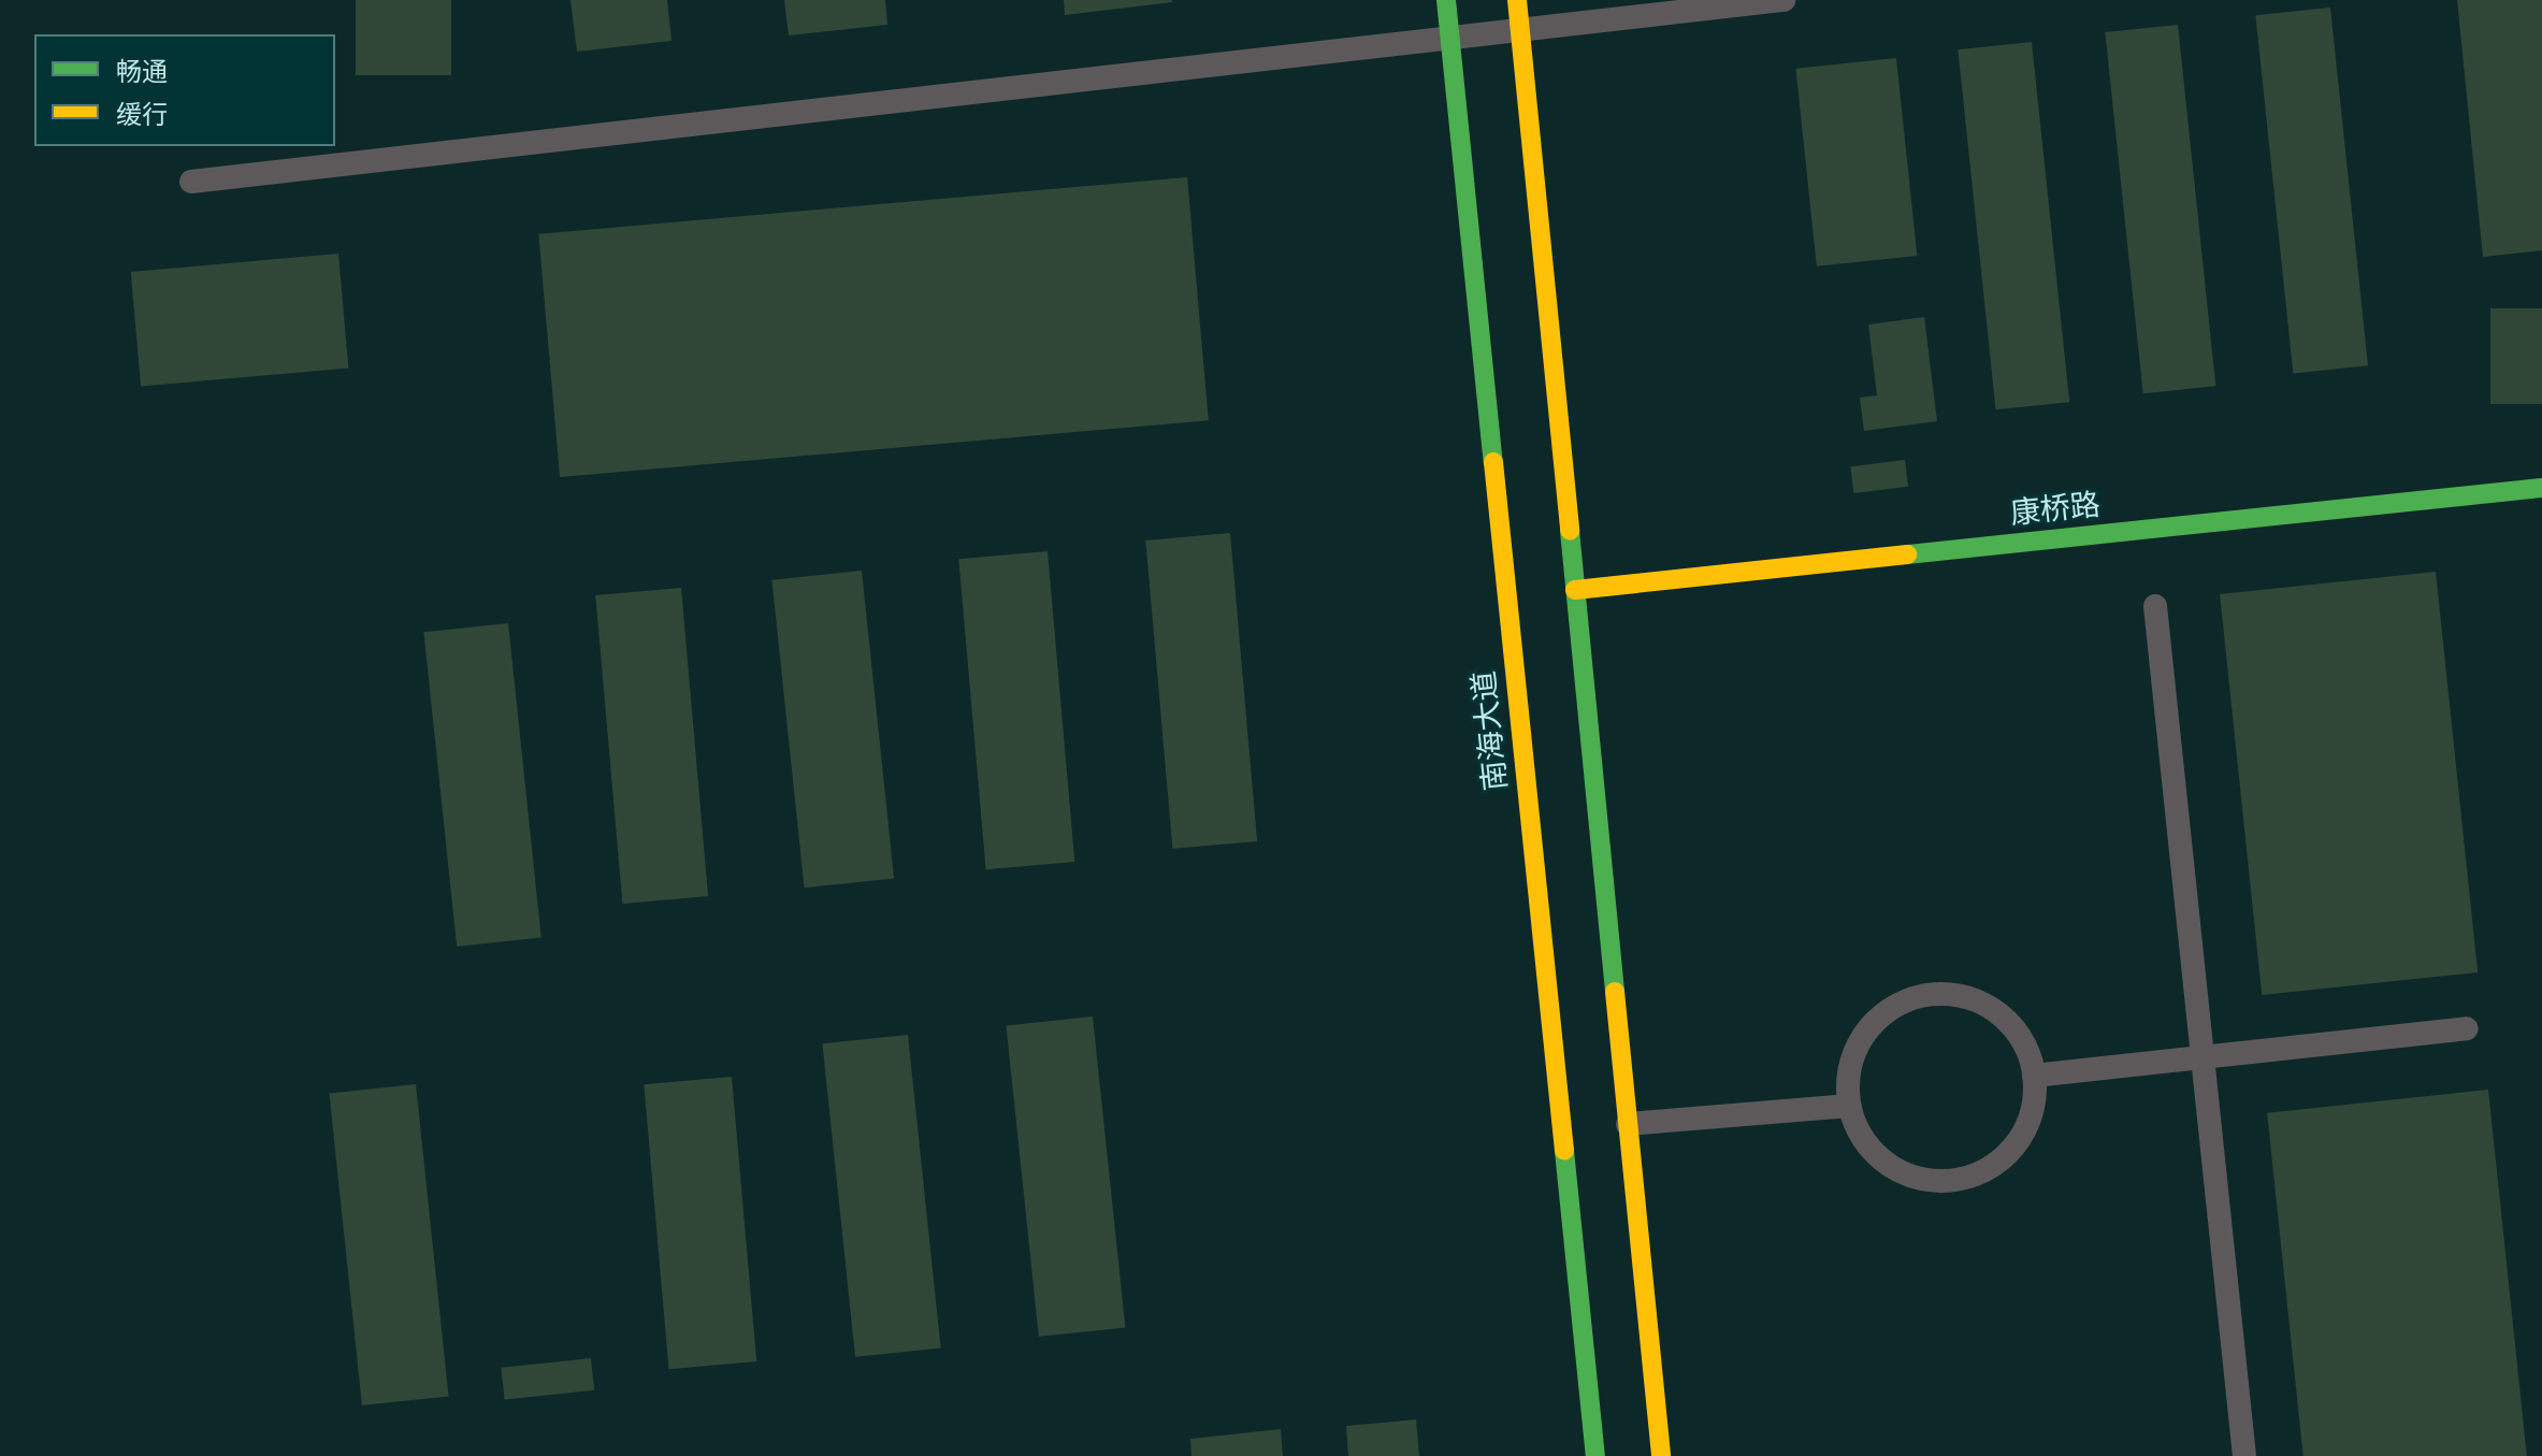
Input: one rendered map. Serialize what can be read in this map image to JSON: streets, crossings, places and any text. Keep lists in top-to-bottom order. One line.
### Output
{"streets":{"main road":["康桥路","南海大道"]},"legend":["畅通","缓行"]}
